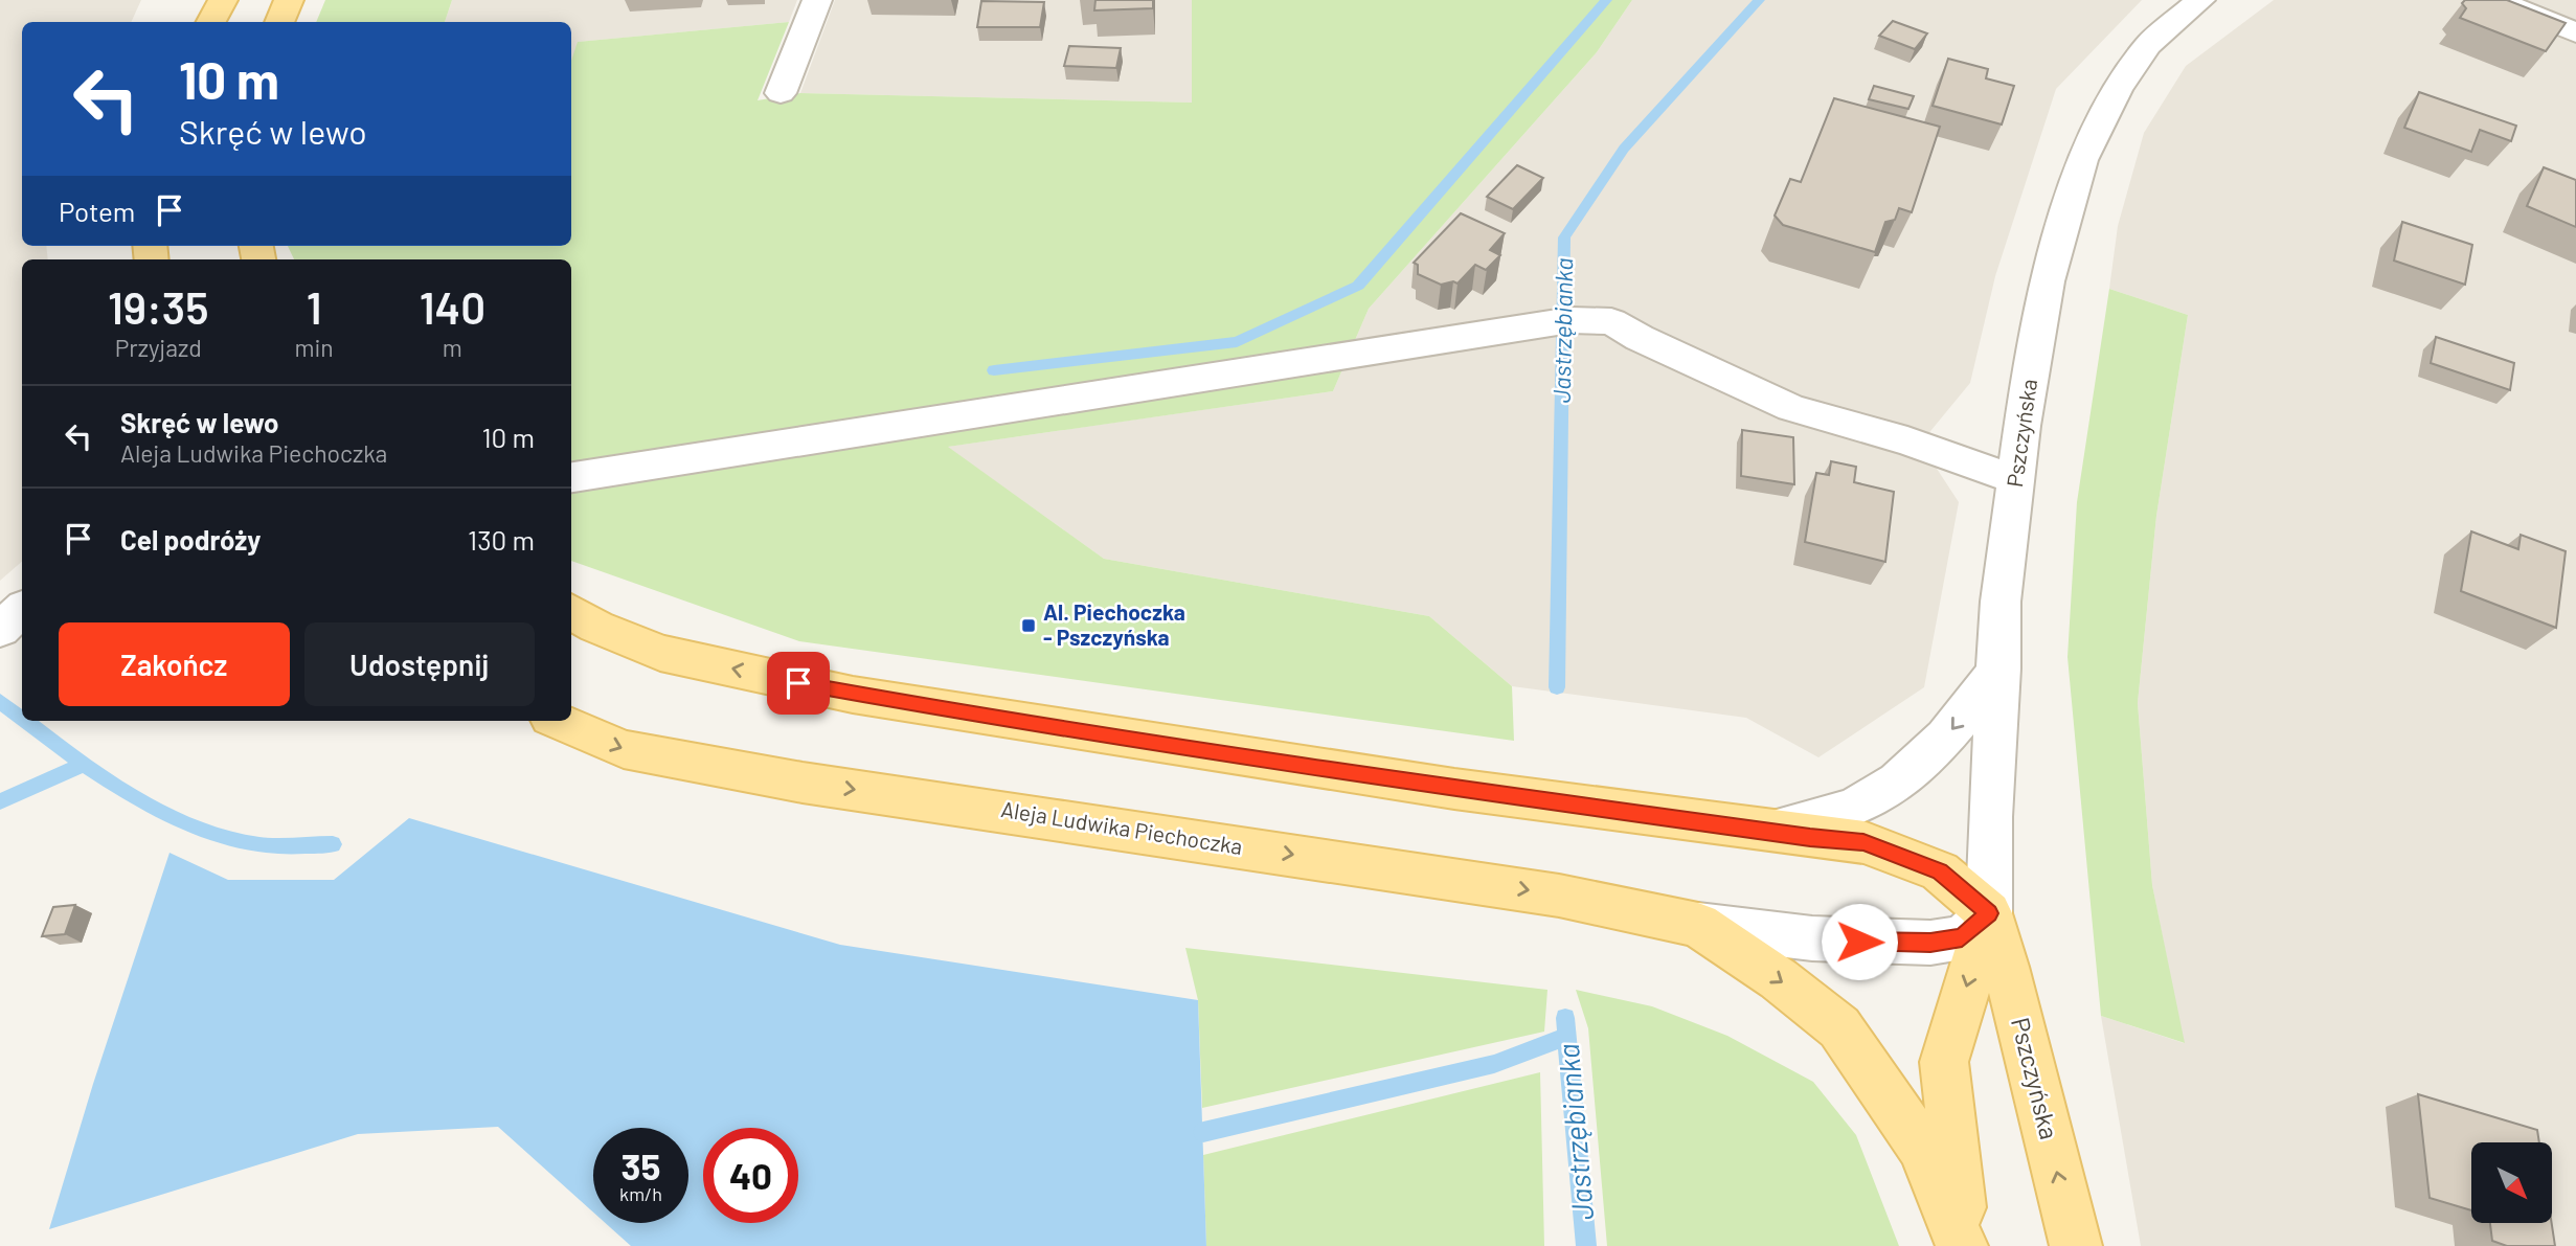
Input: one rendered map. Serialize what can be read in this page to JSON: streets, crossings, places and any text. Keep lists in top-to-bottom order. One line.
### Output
{"streets":{"main road":["Pszczyńska","Aleja Ludwika Piechoczka"]},"crossings":[["Pszczyńska","Aleja Ludwika Piechoczka"]],"one_way":["Aleja Ludwika Piechoczka"],"water":["Jastrzębianka"],"places":{"transit":["Al. Piechoczka - Pszczyńska"]},"north":"bottom right","page":{"turn":["10 m","Skręć w lewo"],"then":"Potem","eta":["19:35","Przyjazd","1","min","140","m"],"list":[{"name":"Skręć w lewo","note":"Aleja Ludwika Piechoczka","value":"10 m"},{"name":"Cel podróży","value":"130 m"}],"buttons":["Zakończ","Udostępnij"],"speed":"35 km/h","limit":"40"}}
